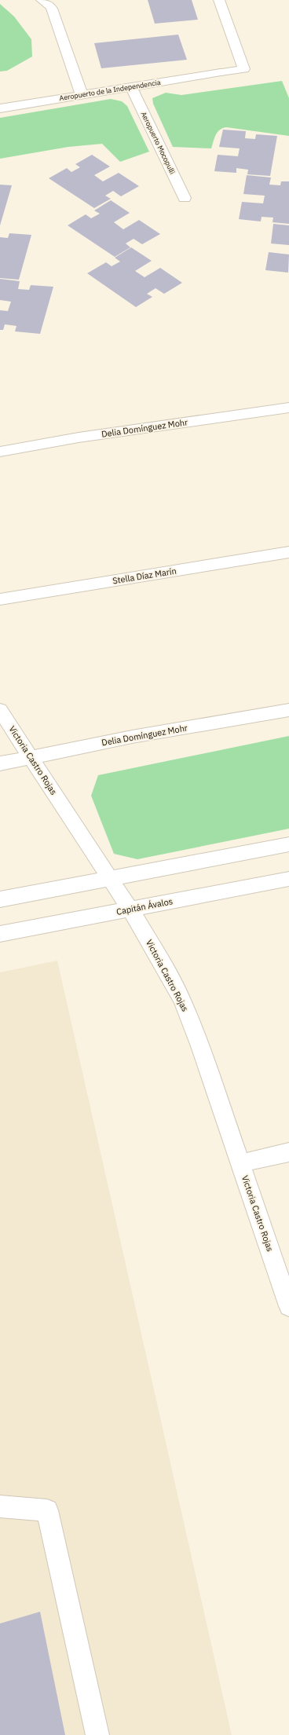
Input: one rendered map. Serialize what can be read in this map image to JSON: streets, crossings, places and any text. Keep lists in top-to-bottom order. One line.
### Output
{"streets":{"street":["Aeropuerto de la Independencia","Aeropuerto Mocopulli","Delia Domínguez Mohr","Stella Díaz Marín","Victoria Castro Rojas","Capitán Ávalos"]},"crossings":[["Aeropuerto de la Independencia","Aeropuerto Mocopulli"],["Delia Domínguez Mohr","Victoria Castro Rojas"],["Victoria Castro Rojas","Capitán Ávalos"]]}
